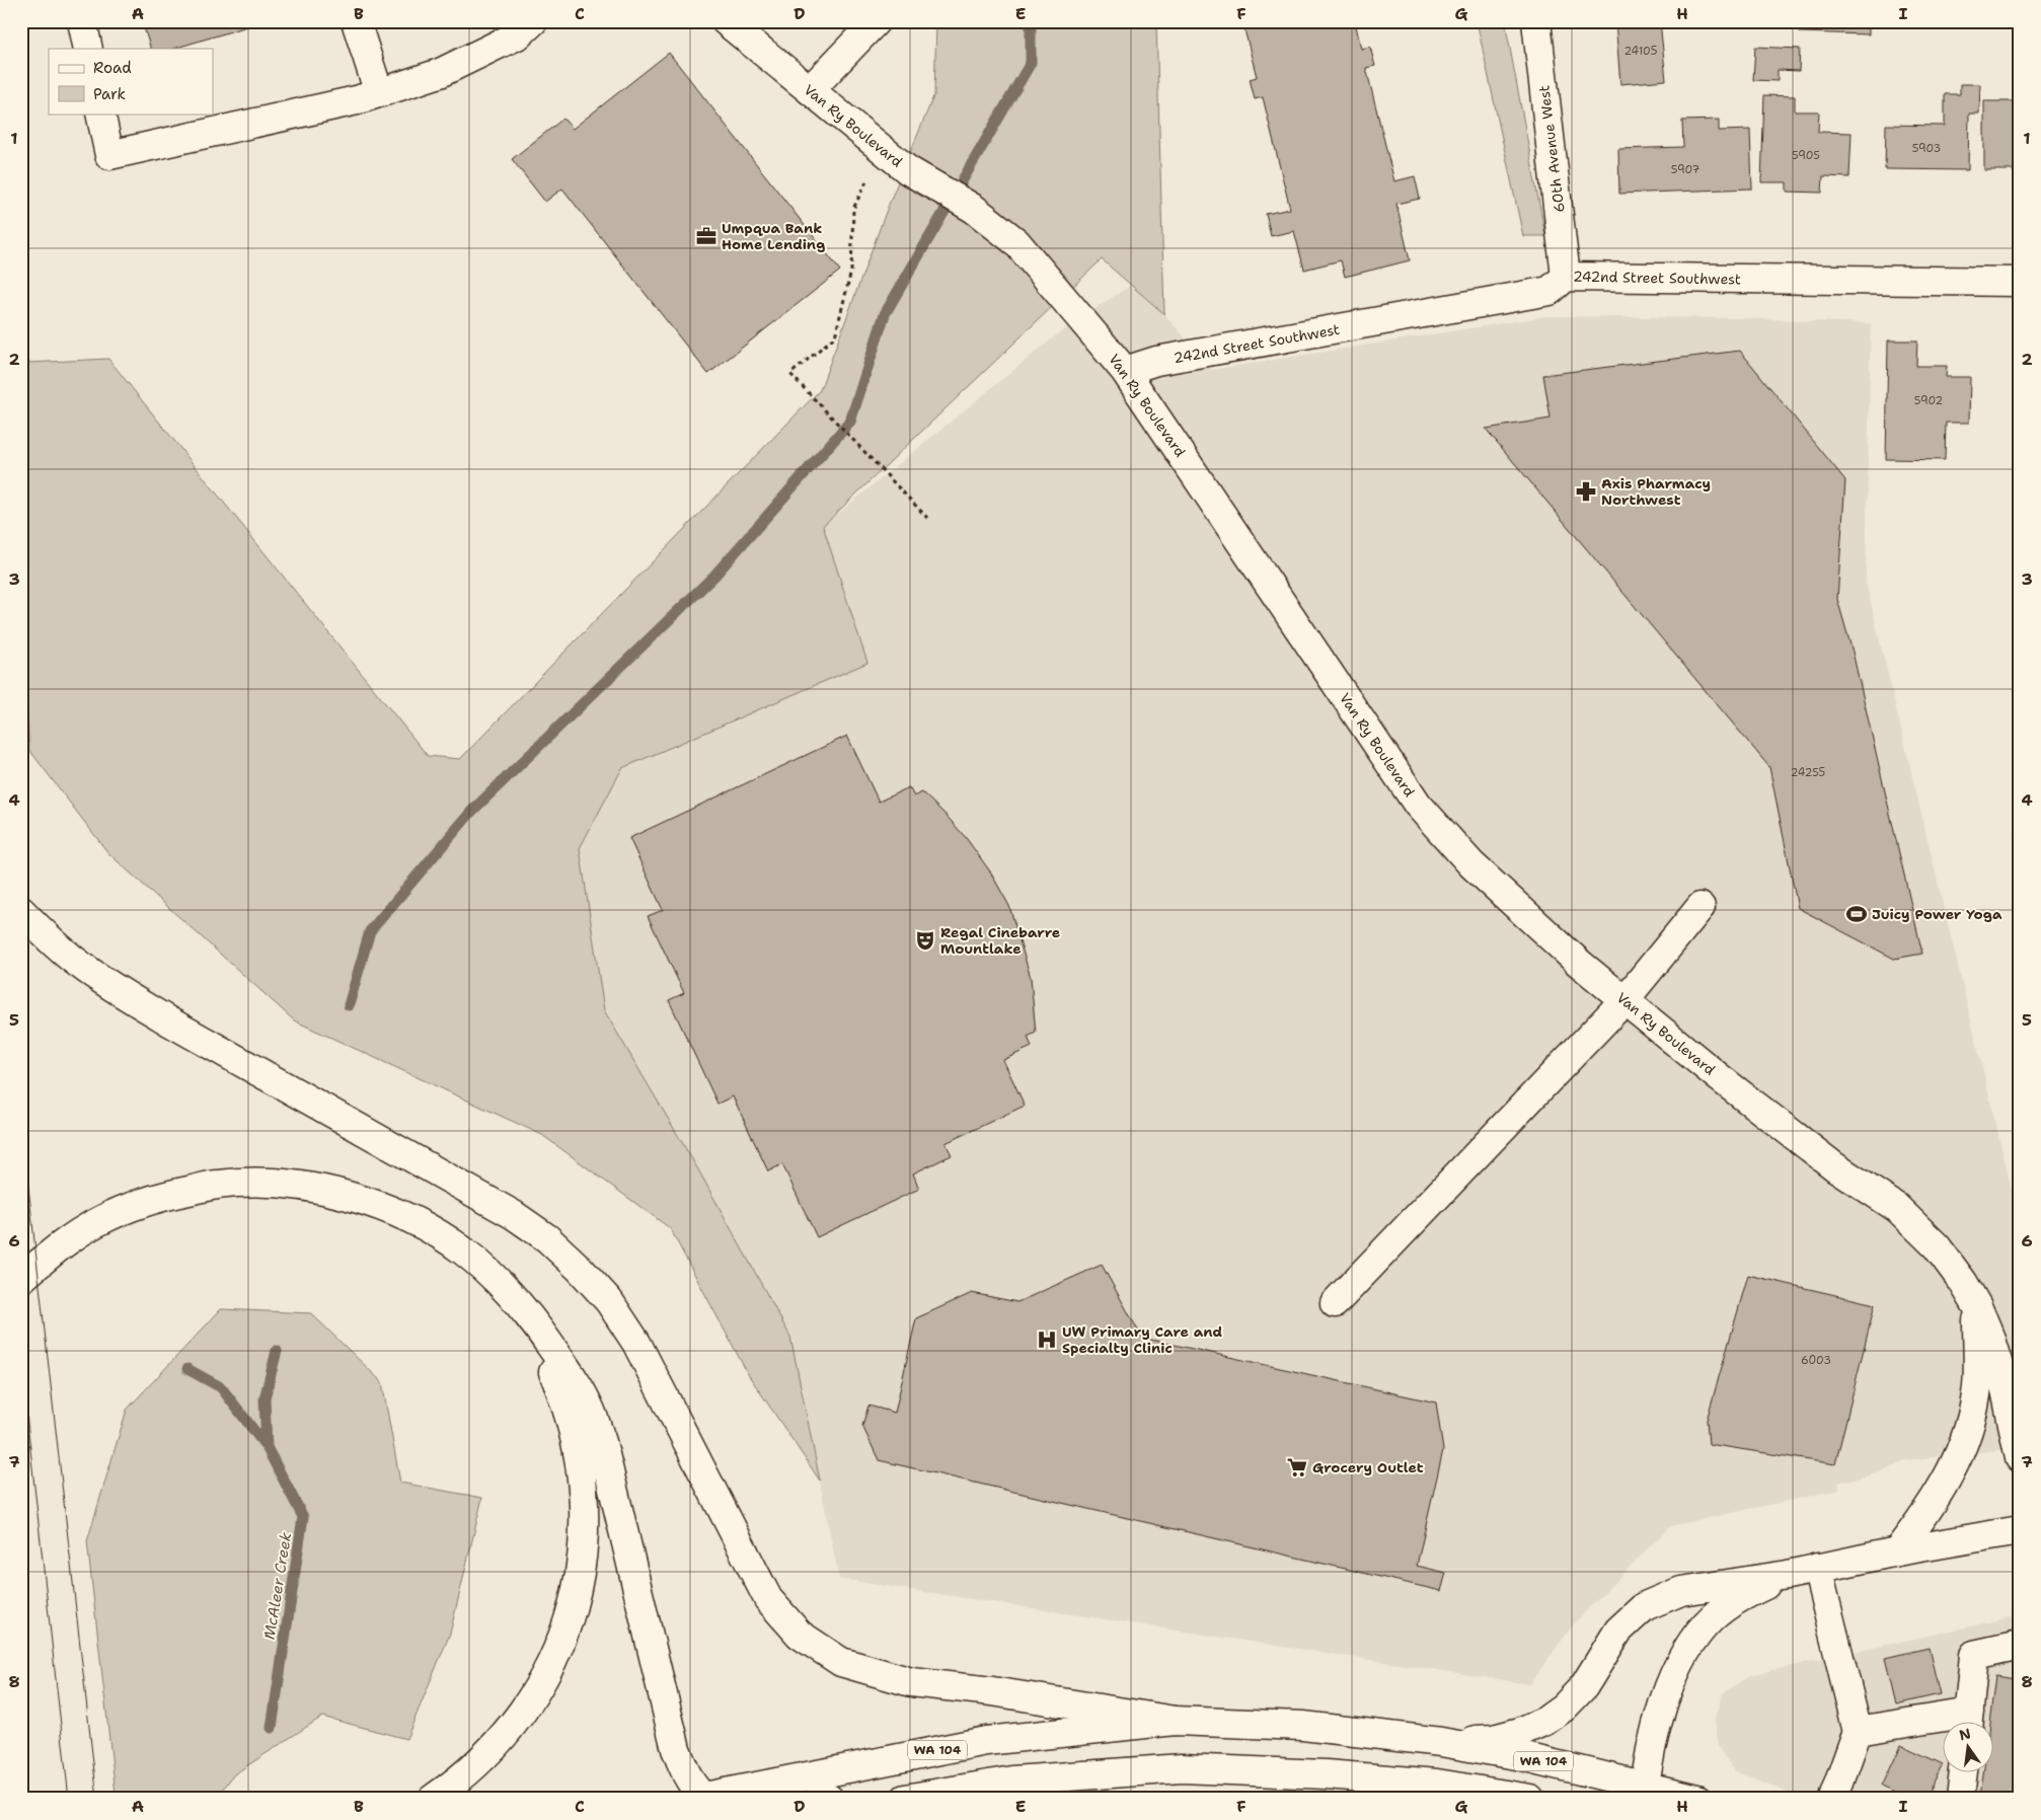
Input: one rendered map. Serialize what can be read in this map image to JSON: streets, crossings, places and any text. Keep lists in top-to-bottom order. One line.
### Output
{"streets":{"main road":["Van Ry Boulevard","60th Avenue West","242nd Street Southwest","WA 104"]},"crossings":[["Van Ry Boulevard","242nd Street Southwest"],["60th Avenue West","242nd Street Southwest"]],"water":["McAleer Creek"],"places":{"office":["Umpqua Bank Home Lending"],"pharmacy":["Axis Pharmacy Northwest"],"sports":["Juicy Power Yoga"],"theatre":["Regal Cinebarre Mountlake"],"hospital":["UW Primary Care and Specialty Clinic"],"supermarket":["Grocery Outlet"]},"house_numbers":["24105","5903","5905","5907","5902","24255","6003"],"legend":["Road","Park"],"north":"top","grid":{"columns":["A","B","C","D","E","F","G","H","I"],"rows":["1","2","3","4","5","6","7","8"]}}
